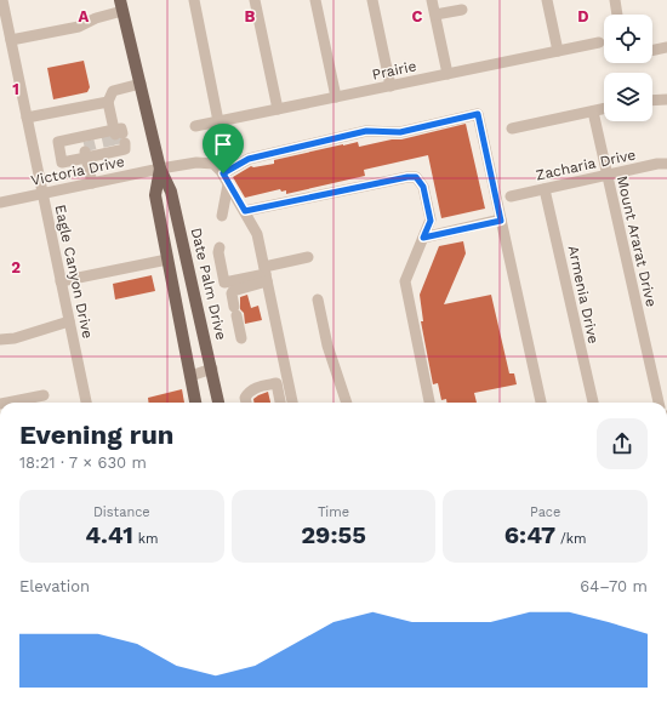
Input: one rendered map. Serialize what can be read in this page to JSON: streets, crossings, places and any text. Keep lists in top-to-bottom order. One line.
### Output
{"streets":{"main road":["Date Palm Drive"],"street":["Prairie","Zacharia Drive","Victoria Drive","Mount Ararat Drive","Eagle Canyon Drive","Armenia Drive"]},"crossings":[["Zacharia Drive","Mount Ararat Drive"],["Zacharia Drive","Armenia Drive"],["Victoria Drive","Eagle Canyon Drive"],["Victoria Drive","Date Palm Drive"]],"page":{"heading":["Evening run","18:21 · 7 × 630 m"],"stats":[["Distance","4.41 km"],["Time","29:55"],["Pace","6:47 /km"]],"chart":["Elevation","64–70 m"]},"grid":{"columns":["A","B","C","D"],"rows":["1","2"]}}
